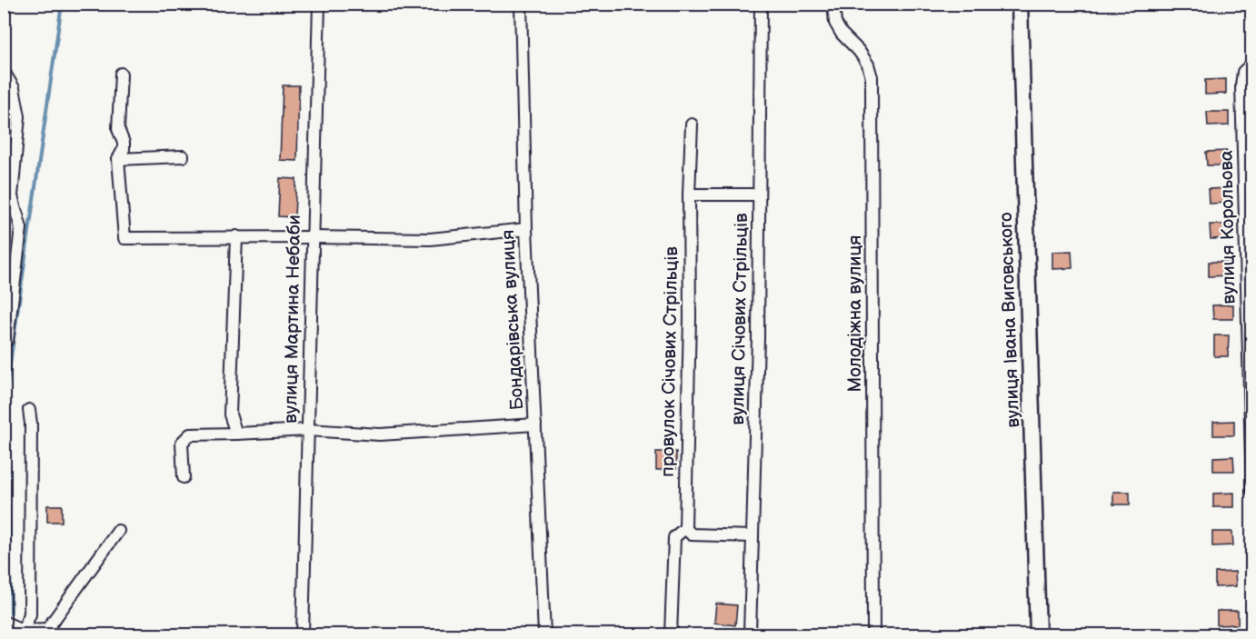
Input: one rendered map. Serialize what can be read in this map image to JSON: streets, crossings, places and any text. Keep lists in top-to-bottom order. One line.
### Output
{"streets":{"street":["вулиця Корольова","Молодіжна вулиця","вулиця Мартина Небаби","вулиця Січових Стрільців","Бондарівська вулиця","вулиця Івана Виговського","провулок Січових Стрільців"]}}
